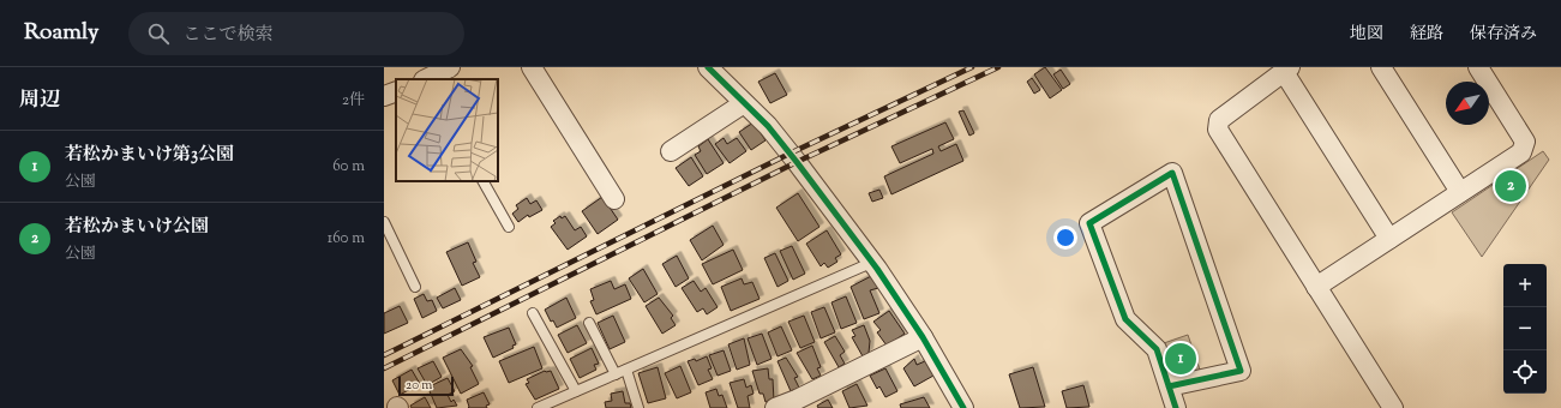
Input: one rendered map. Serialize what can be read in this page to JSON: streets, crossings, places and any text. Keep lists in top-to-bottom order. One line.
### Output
{"scale_bar":"20 m","north":"bottom left","page":{"header":"Roamly","search":"ここで検索","nav":["地図","経路","保存済み"],"heading":["周辺","2件"],"list":[{"mark":"1","name":"若松かまいけ第3公園","note":"公園","value":"60 m"},{"mark":"2","name":"若松かまいけ公園","note":"公園","value":"160 m"}],"pins":["2","1"],"map_buttons":["+","−"],"scale":"20 m"}}
